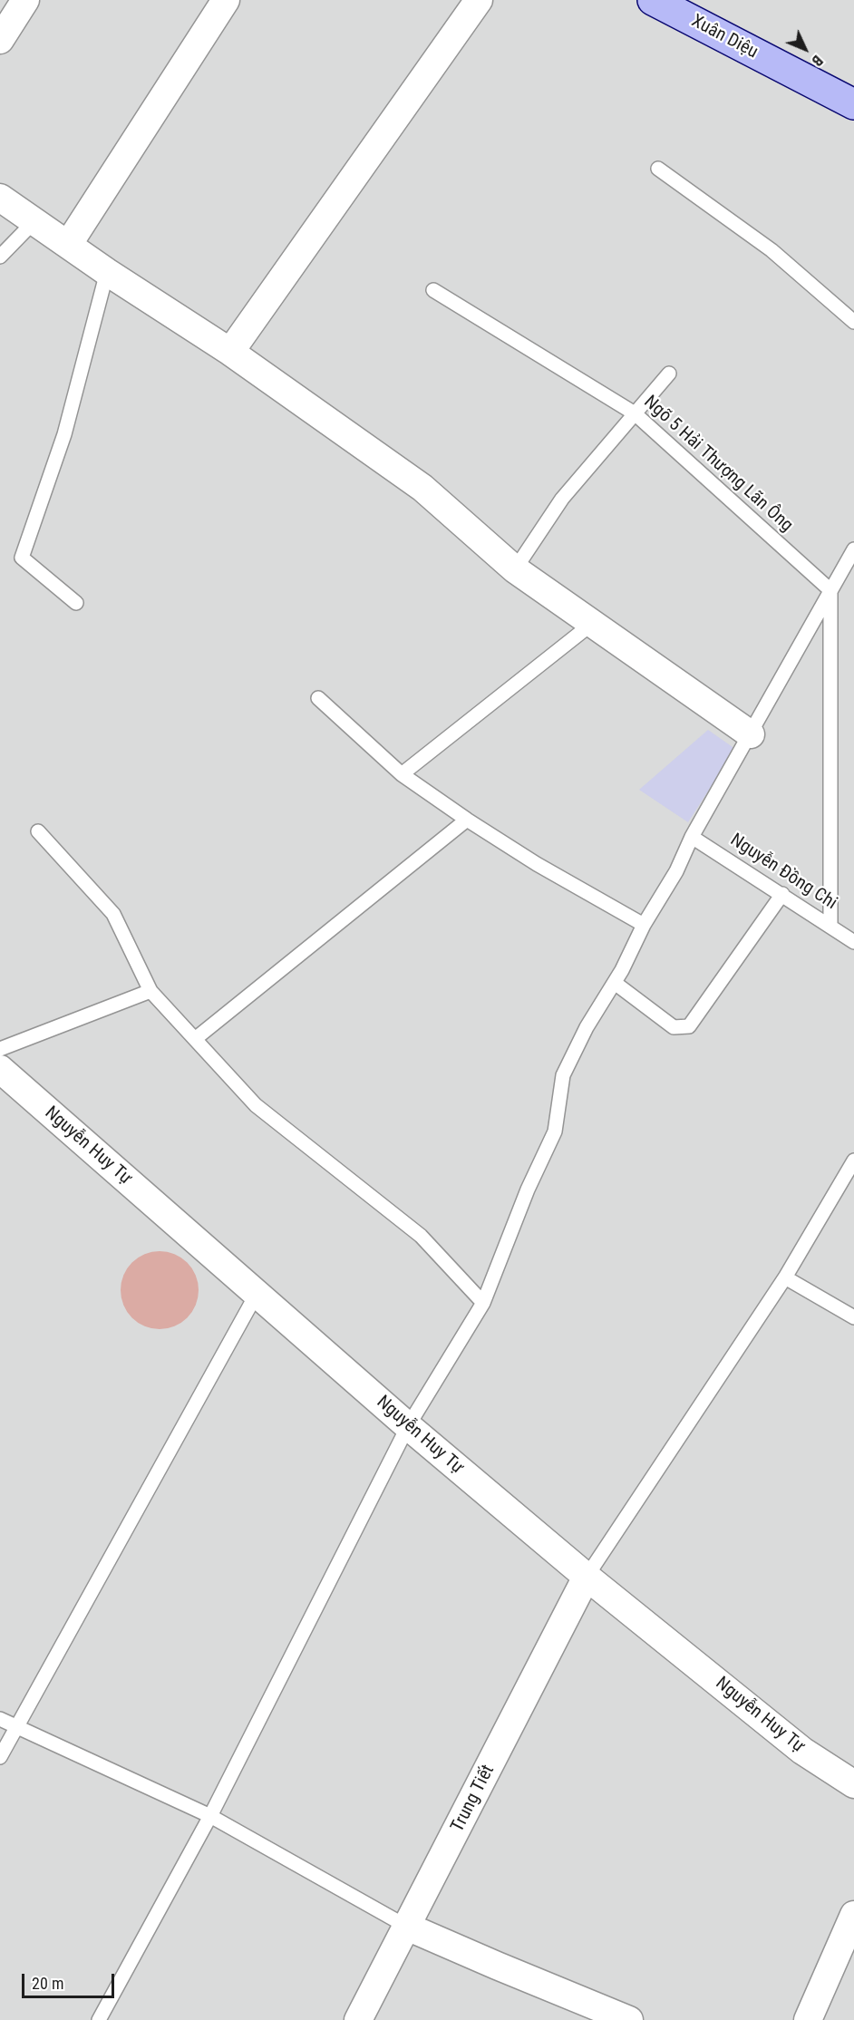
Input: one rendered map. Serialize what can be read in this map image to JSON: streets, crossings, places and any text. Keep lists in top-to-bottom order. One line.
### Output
{"streets":{"street":["Xuân Diệu","Nguyễn Huy Tự","Trung Tiết"],"lane":["Ngõ 5 Hải Thượng Lãn Ông","Nguyễn Đồng Chi"]},"crossings":[["Nguyễn Huy Tự","Trung Tiết"]],"scale_bar":"20 m","north":"bottom right"}
